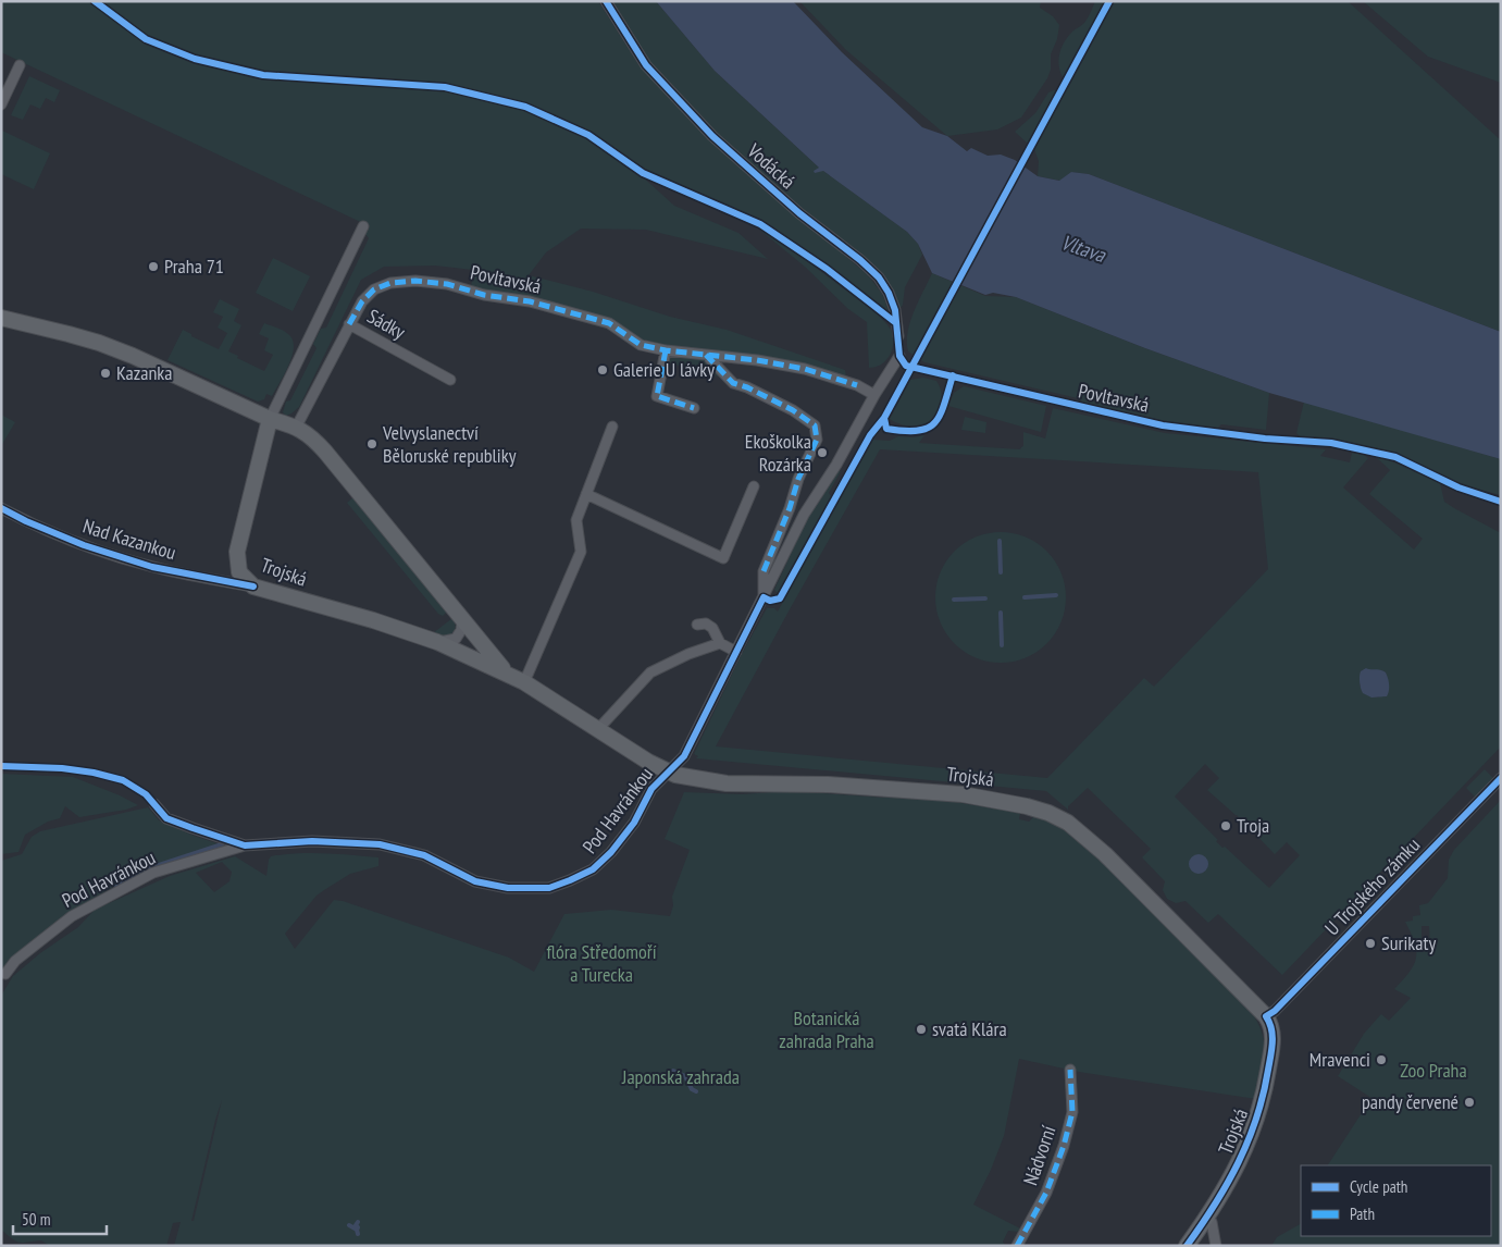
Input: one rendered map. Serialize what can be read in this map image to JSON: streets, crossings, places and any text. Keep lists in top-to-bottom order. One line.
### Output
{"streets":{"street":["Vodácká","Povltavská","Sádky","Nad Kazankou","Trojská","Pod Havránkou","U Trojského zámku","Nádvorní"]},"crossings":[["Povltavská","Sádky"],["Povltavská","Pod Havránkou"],["Sádky","Trojská"],["Nad Kazankou","Trojská"],["Trojská","Pod Havránkou"],["Trojská","U Trojského zámku"]],"water":["Vltava"],"parks":["flóra Středomoří a Turecka","Botanická zahrada Praha","Zoo Praha","Japonská zahrada"],"places":["Praha 71","Galerie U lávky","Kazanka","Velvyslanectví Běloruské republiky","Ekoškolka Rozárka","Troja","Surikaty","svatá Klára","Mravenci","pandy červené"],"legend":["Cycle path","Path"],"scale_bar":"50 m"}
